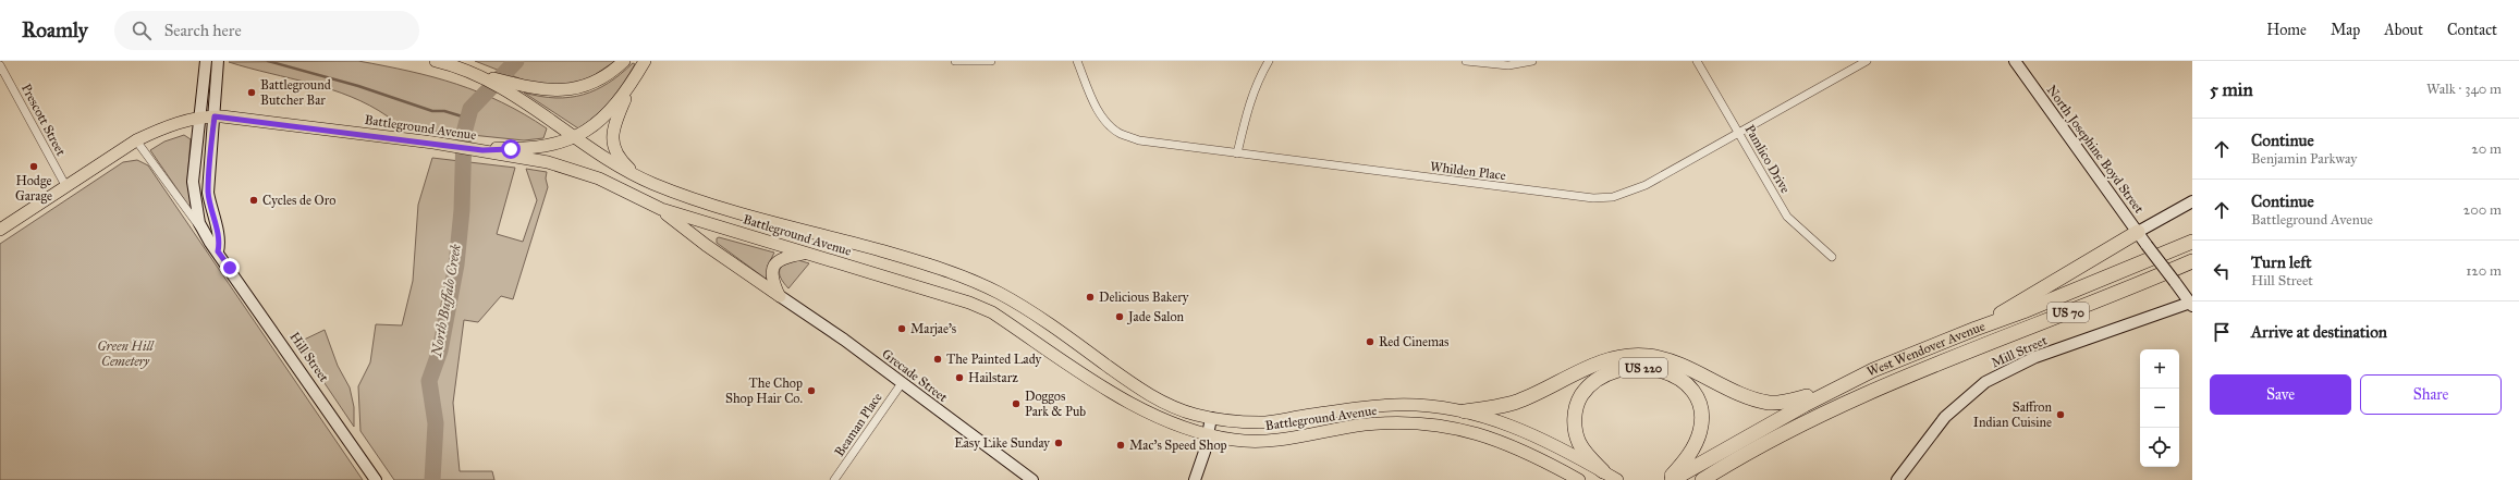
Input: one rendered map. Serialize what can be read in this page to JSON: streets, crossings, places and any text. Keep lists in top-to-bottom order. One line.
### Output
{"streets":{"highway":["US 70","West Wendover Avenue","US 220"],"main road":["Battleground Avenue"],"street":["Prescott Street","North Josephine Boyd Street","Pamlico Drive","Whilden Place","Mill Street","Hill Street","Grecade Street","Beaman Place"]},"crossings":[["Prescott Street","Battleground Avenue"],["Battleground Avenue","Hill Street"],["Battleground Avenue","US 220"],["North Josephine Boyd Street","Mill Street"],["Pamlico Drive","Whilden Place"],["Grecade Street","Beaman Place"]],"water":["North Buffalo Creek"],"parks":["Green Hill Cemetery"],"places":["Battleground Butcher Bar","Hodge Garage","Cycles de Oro","Delicious Bakery","Jade Salon","Marjae's","Red Cinemas","The Painted Lady","Hailstarz","The Chop Shop Hair Co.","Doggos Park & Pub","Saffron Indian Cuisine","Easy Like Sunday","Mac's Speed Shop"],"page":{"header":"Roamly","search":"Search here","nav":["Home","Map","About","Contact"],"heading":["5 min","Walk · 340 m"],"list":[["Continue","Benjamin Parkway","20 m"],["Continue","Battleground Avenue","200 m"],["Turn left","Hill Street","120 m"],"Arrive at destination"],"map_buttons":["+","−"],"buttons":["Save","Share"]}}
